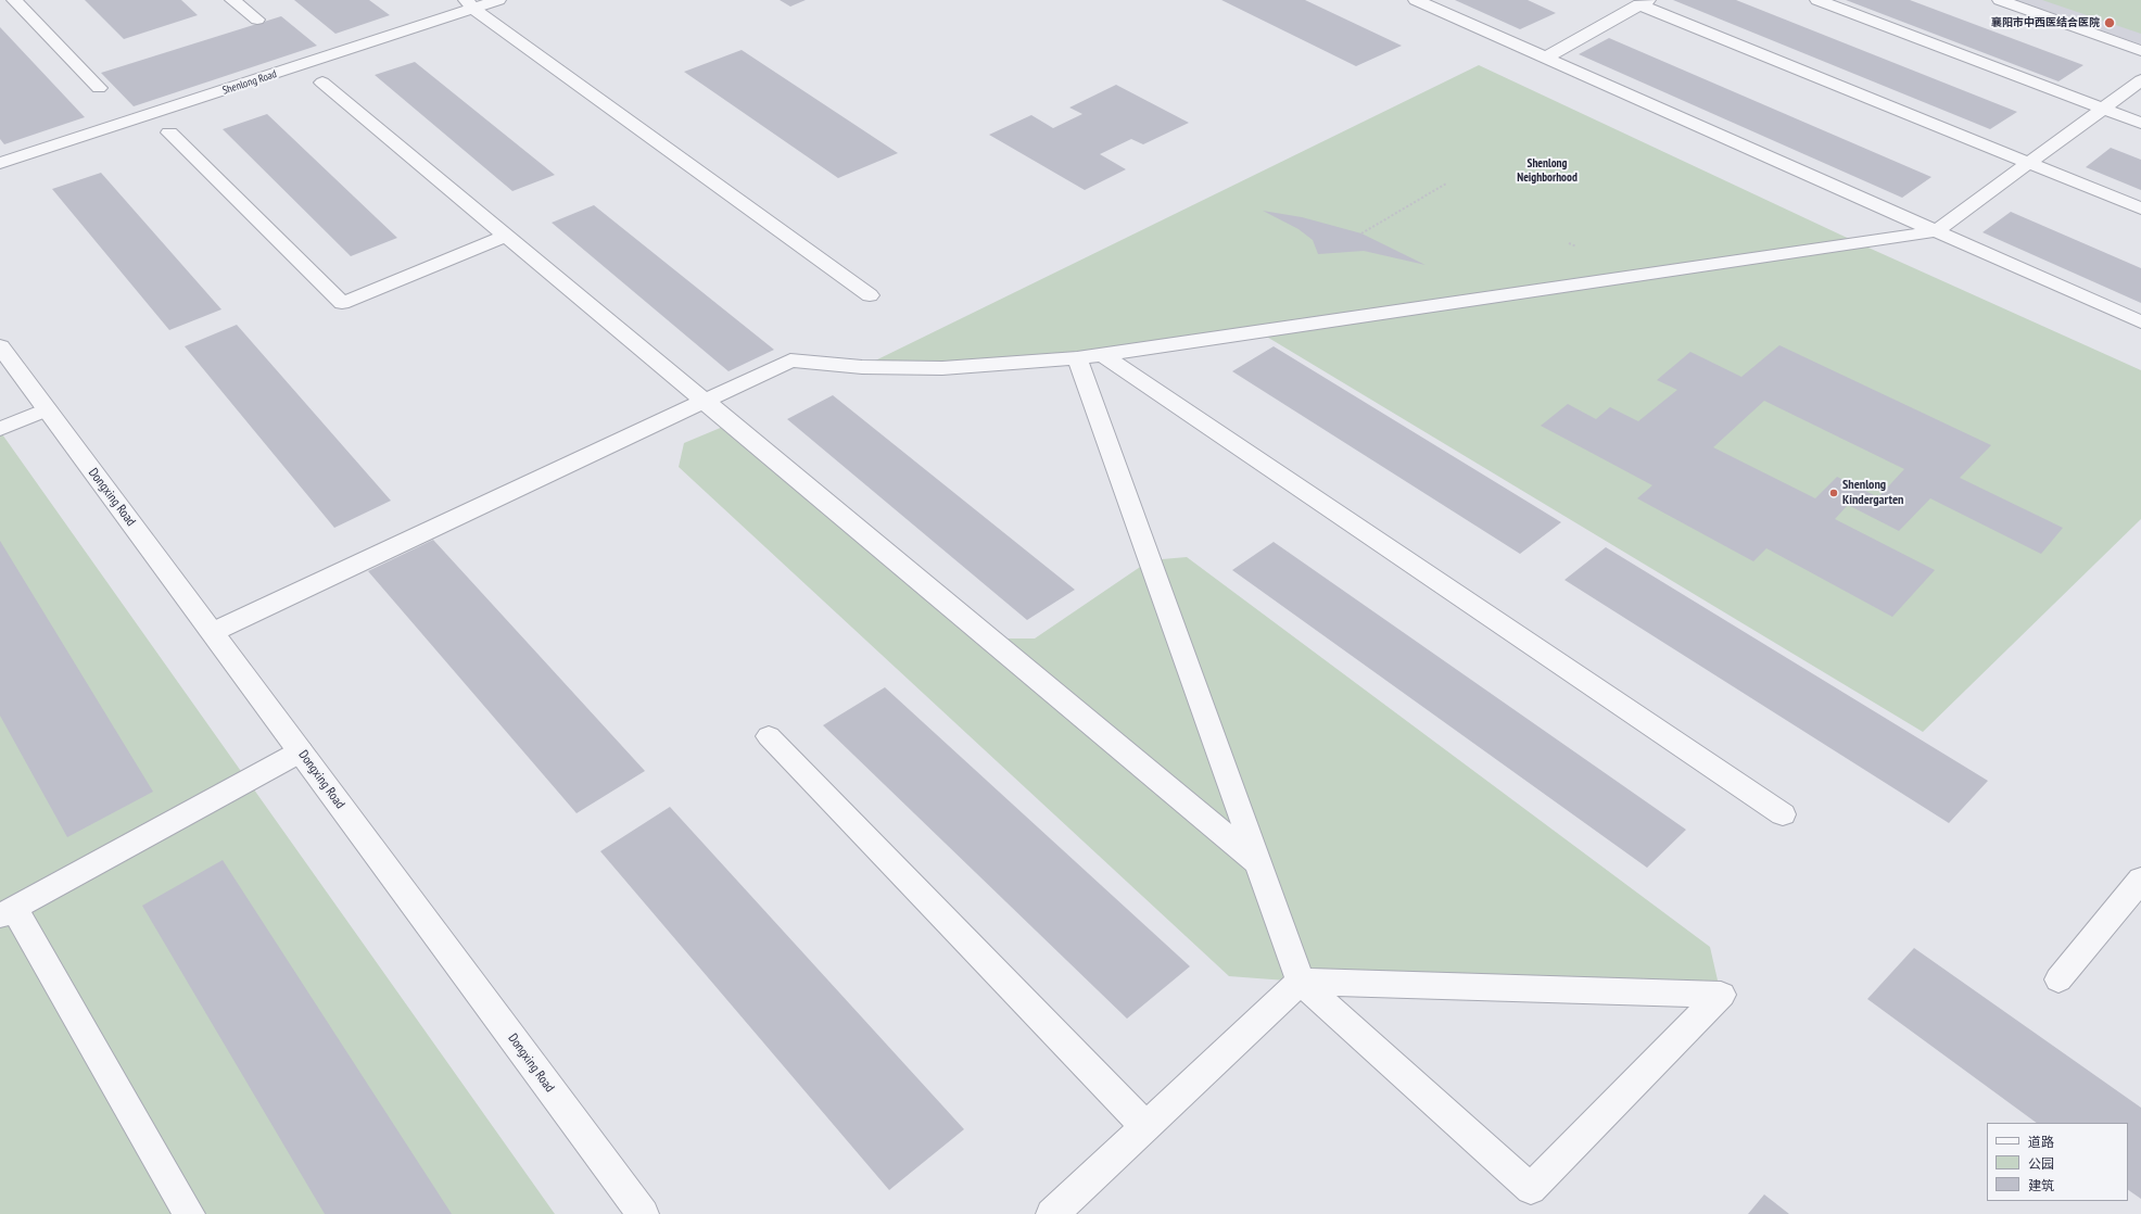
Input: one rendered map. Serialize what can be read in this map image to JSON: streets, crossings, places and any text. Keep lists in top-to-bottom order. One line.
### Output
{"streets":{"street":["Shenlong Road","Dongxing Road"]},"districts":["Shenlong Neighborhood"],"places":["襄阳市中西医结合医院","Shenlong Kindergarten"],"legend":["道路","公园","建筑"]}
